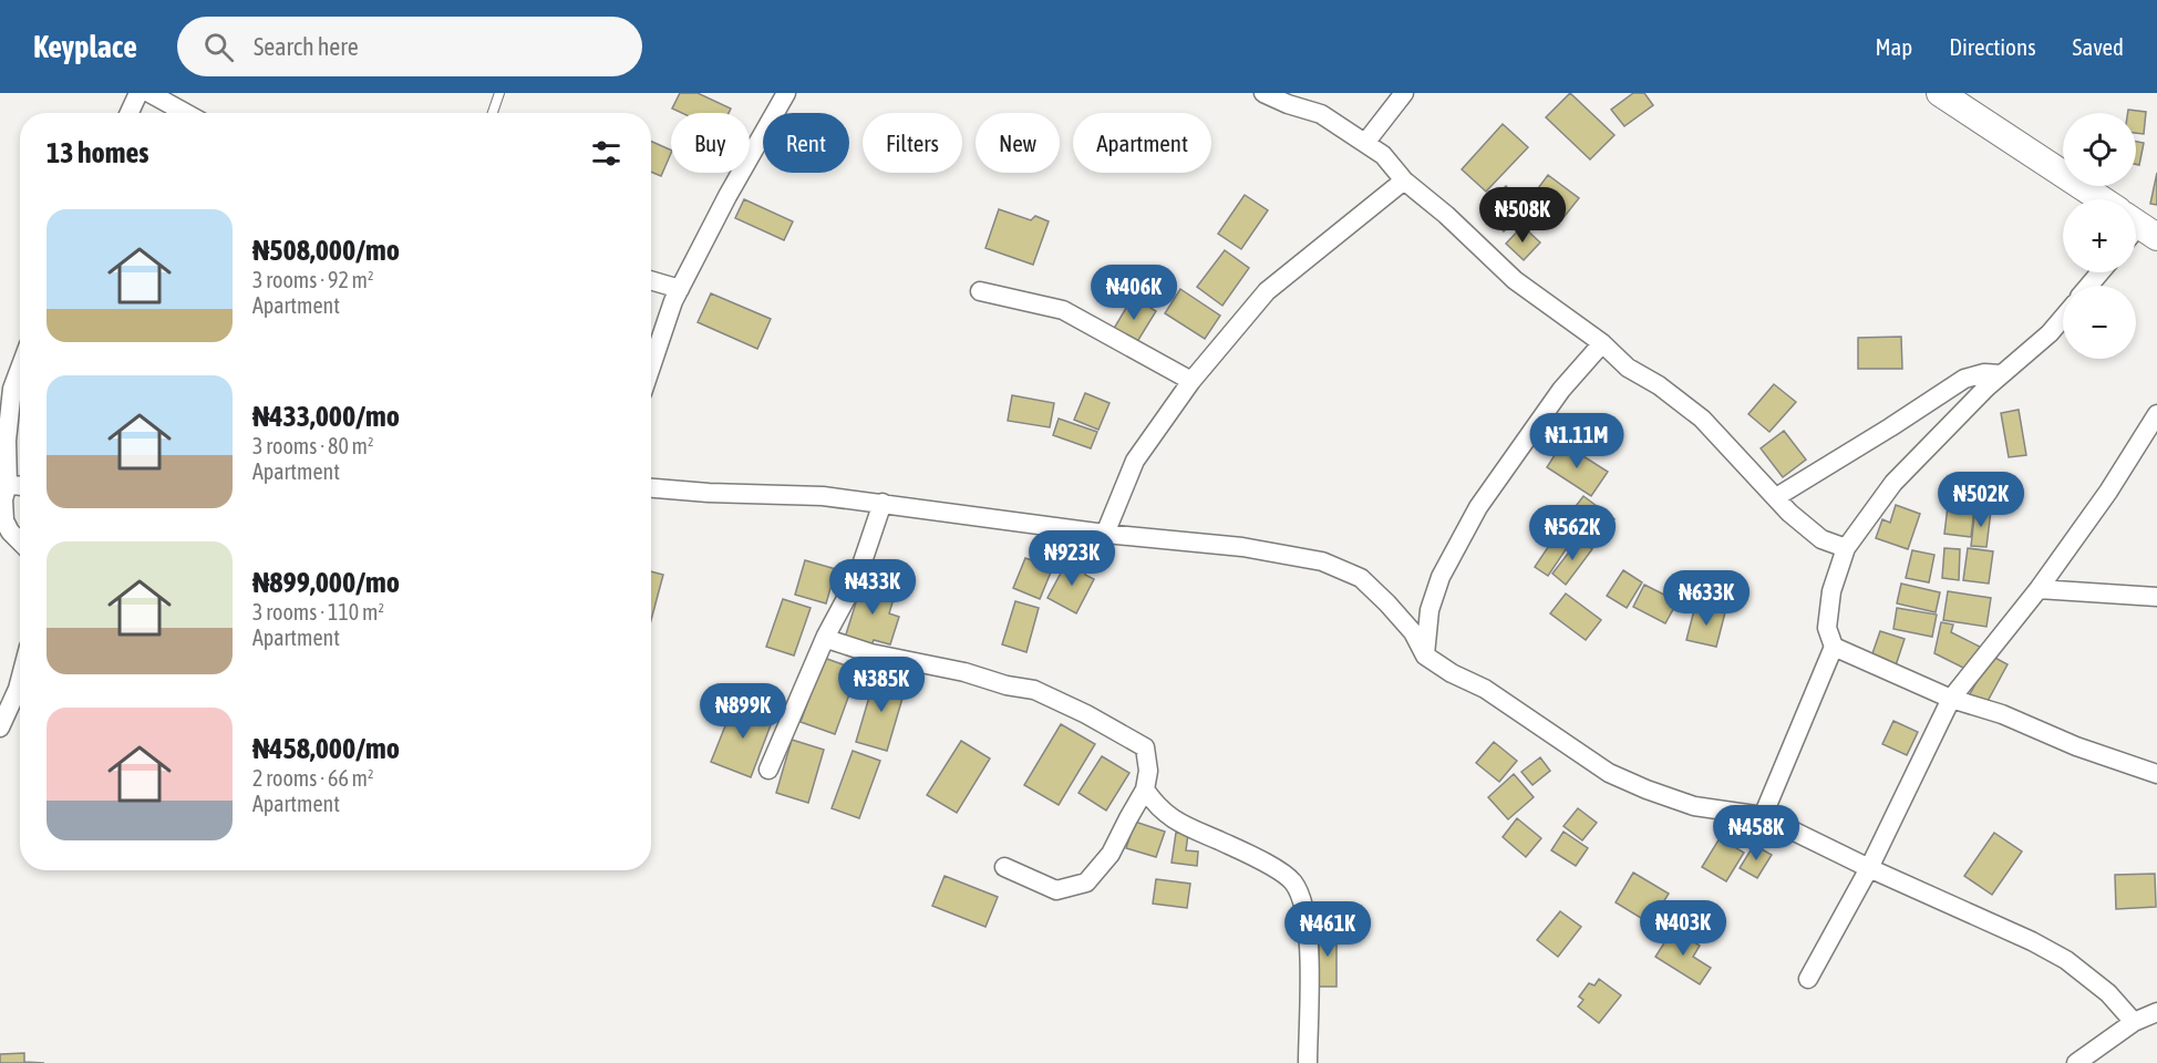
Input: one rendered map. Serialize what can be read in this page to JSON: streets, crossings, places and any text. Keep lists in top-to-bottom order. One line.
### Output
{"page":{"header":"Keyplace","search":"Search here","nav":["Map","Directions","Saved"],"map_buttons":["+","−"],"chip":["Buy","Rent","Filters","New","Apartment"],"heading":"13 homes","price":["₦508K","₦406K","₦1.11M","₦502K","₦562K","₦923K","₦433K","₦633K","₦385K","₦899K","₦458K","₦403K","₦461K"],"list":[{"name":"₦508,000/mo","note":"3 rooms · 92 m² · Apartment"},{"name":"₦433,000/mo","note":"3 rooms · 80 m² · Apartment"},{"name":"₦899,000/mo","note":"3 rooms · 110 m² · Apartment"},{"name":"₦458,000/mo","note":"2 rooms · 66 m² · Apartment"}]}}
